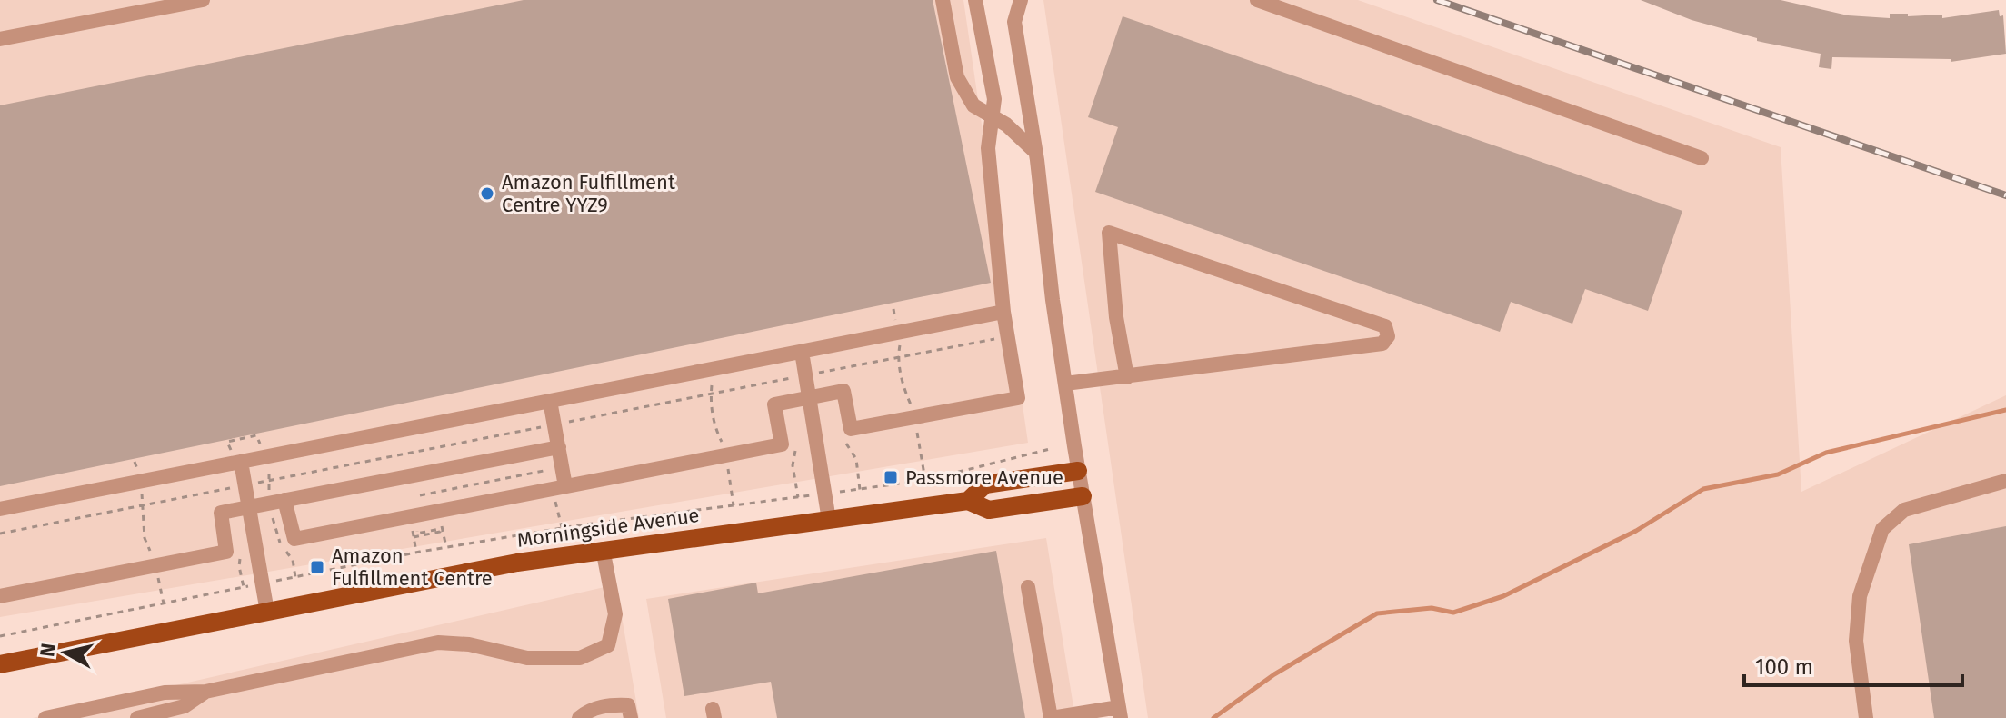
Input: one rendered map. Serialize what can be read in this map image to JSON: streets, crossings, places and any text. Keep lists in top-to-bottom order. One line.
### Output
{"streets":{"main road":["Morningside Avenue"]},"places":{"other":["Amazon Fulfillment Centre YYZ9"],"transit":["Passmore Avenue","Amazon Fulfillment Centre"]},"scale_bar":"100 m","north":"left"}
